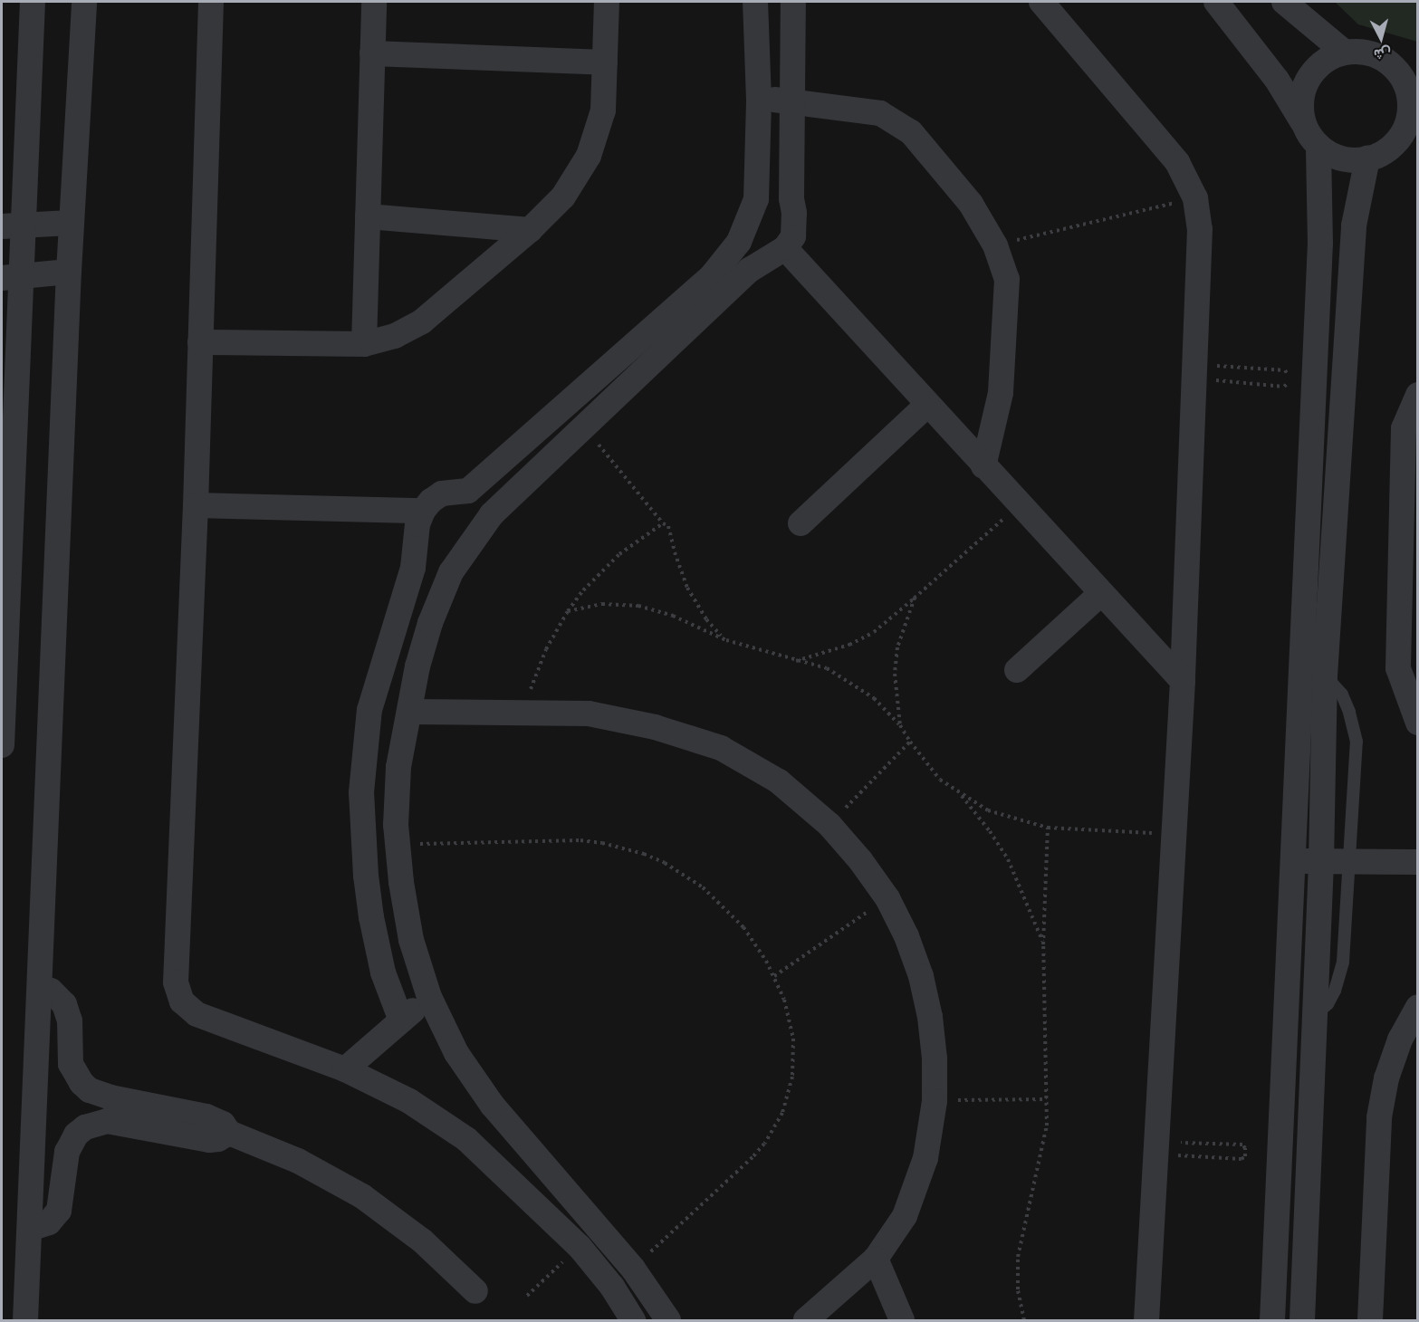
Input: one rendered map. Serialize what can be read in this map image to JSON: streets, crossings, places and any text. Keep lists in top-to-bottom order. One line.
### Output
{"north":"bottom"}
